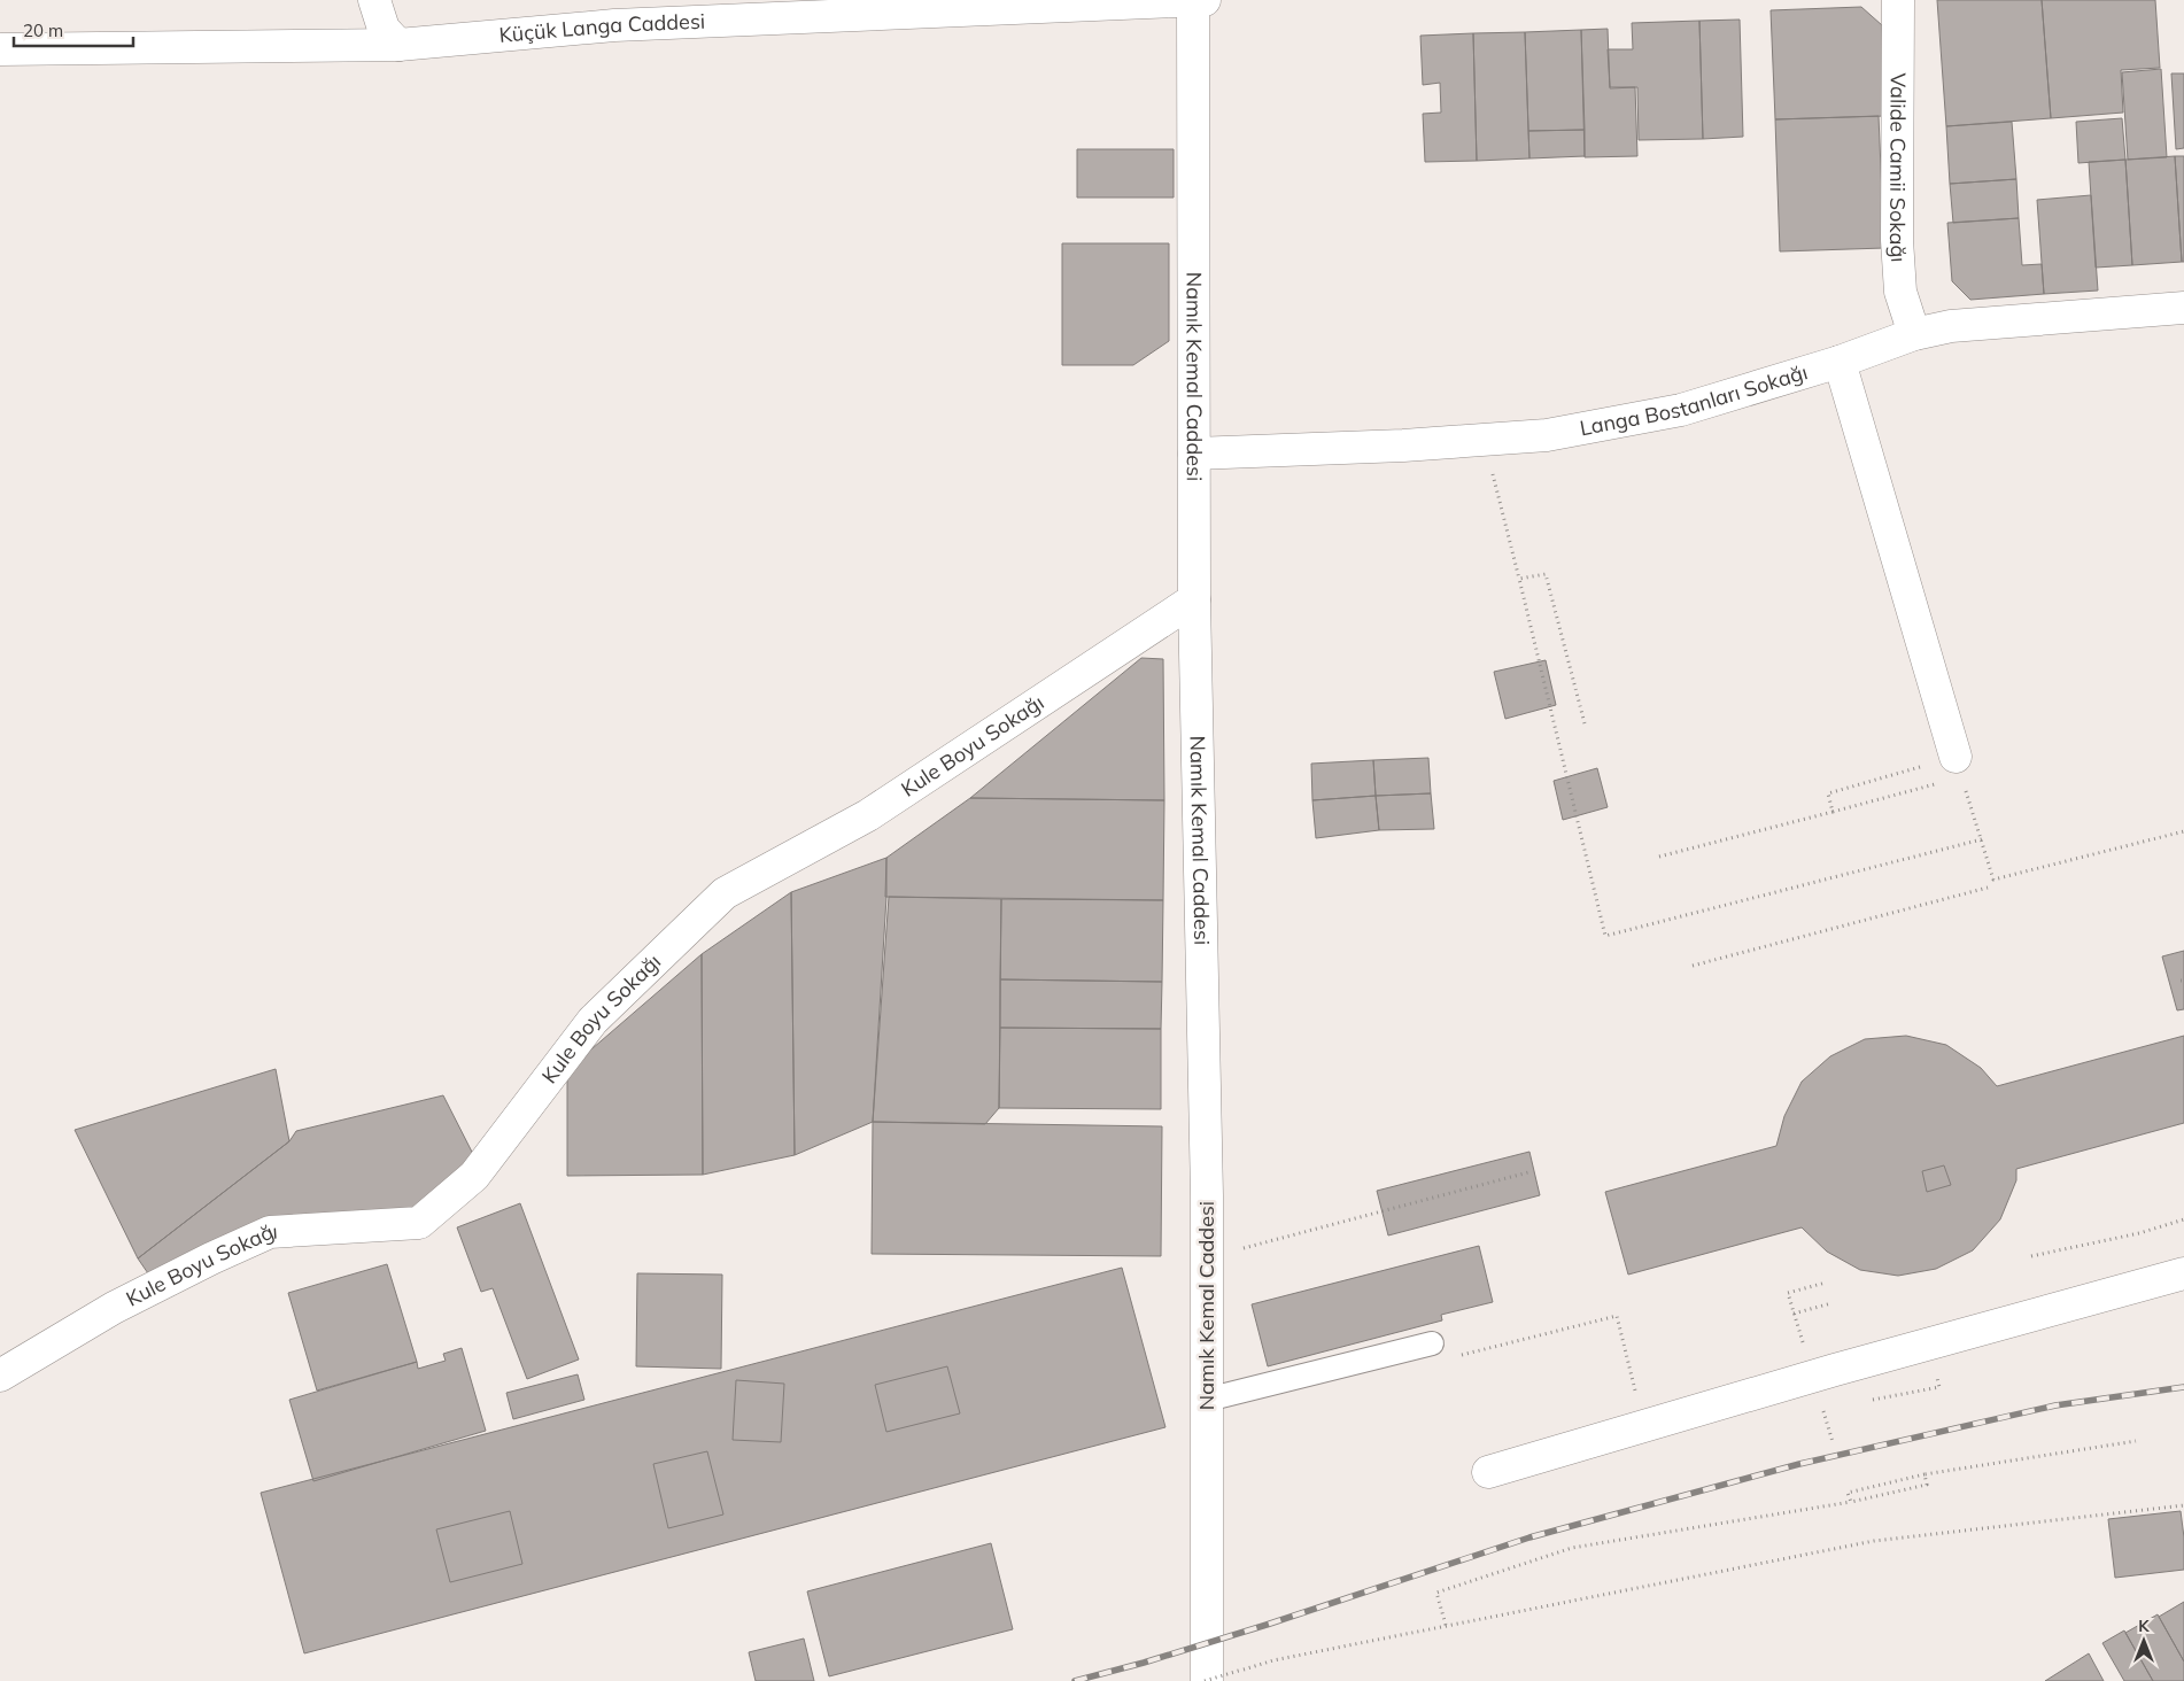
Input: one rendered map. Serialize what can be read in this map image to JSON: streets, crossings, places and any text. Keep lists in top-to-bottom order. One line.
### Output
{"streets":{"street":["Küçük Langa Caddesi","Valide Camii Sokağı","Namık Kemal Caddesi","Langa Bostanları Sokağı","Kule Boyu Sokağı"]},"crossings":[["Küçük Langa Caddesi","Namık Kemal Caddesi"],["Valide Camii Sokağı","Langa Bostanları Sokağı"],["Namık Kemal Caddesi","Langa Bostanları Sokağı"],["Namık Kemal Caddesi","Kule Boyu Sokağı"]],"scale_bar":"20 m","north":"top"}
